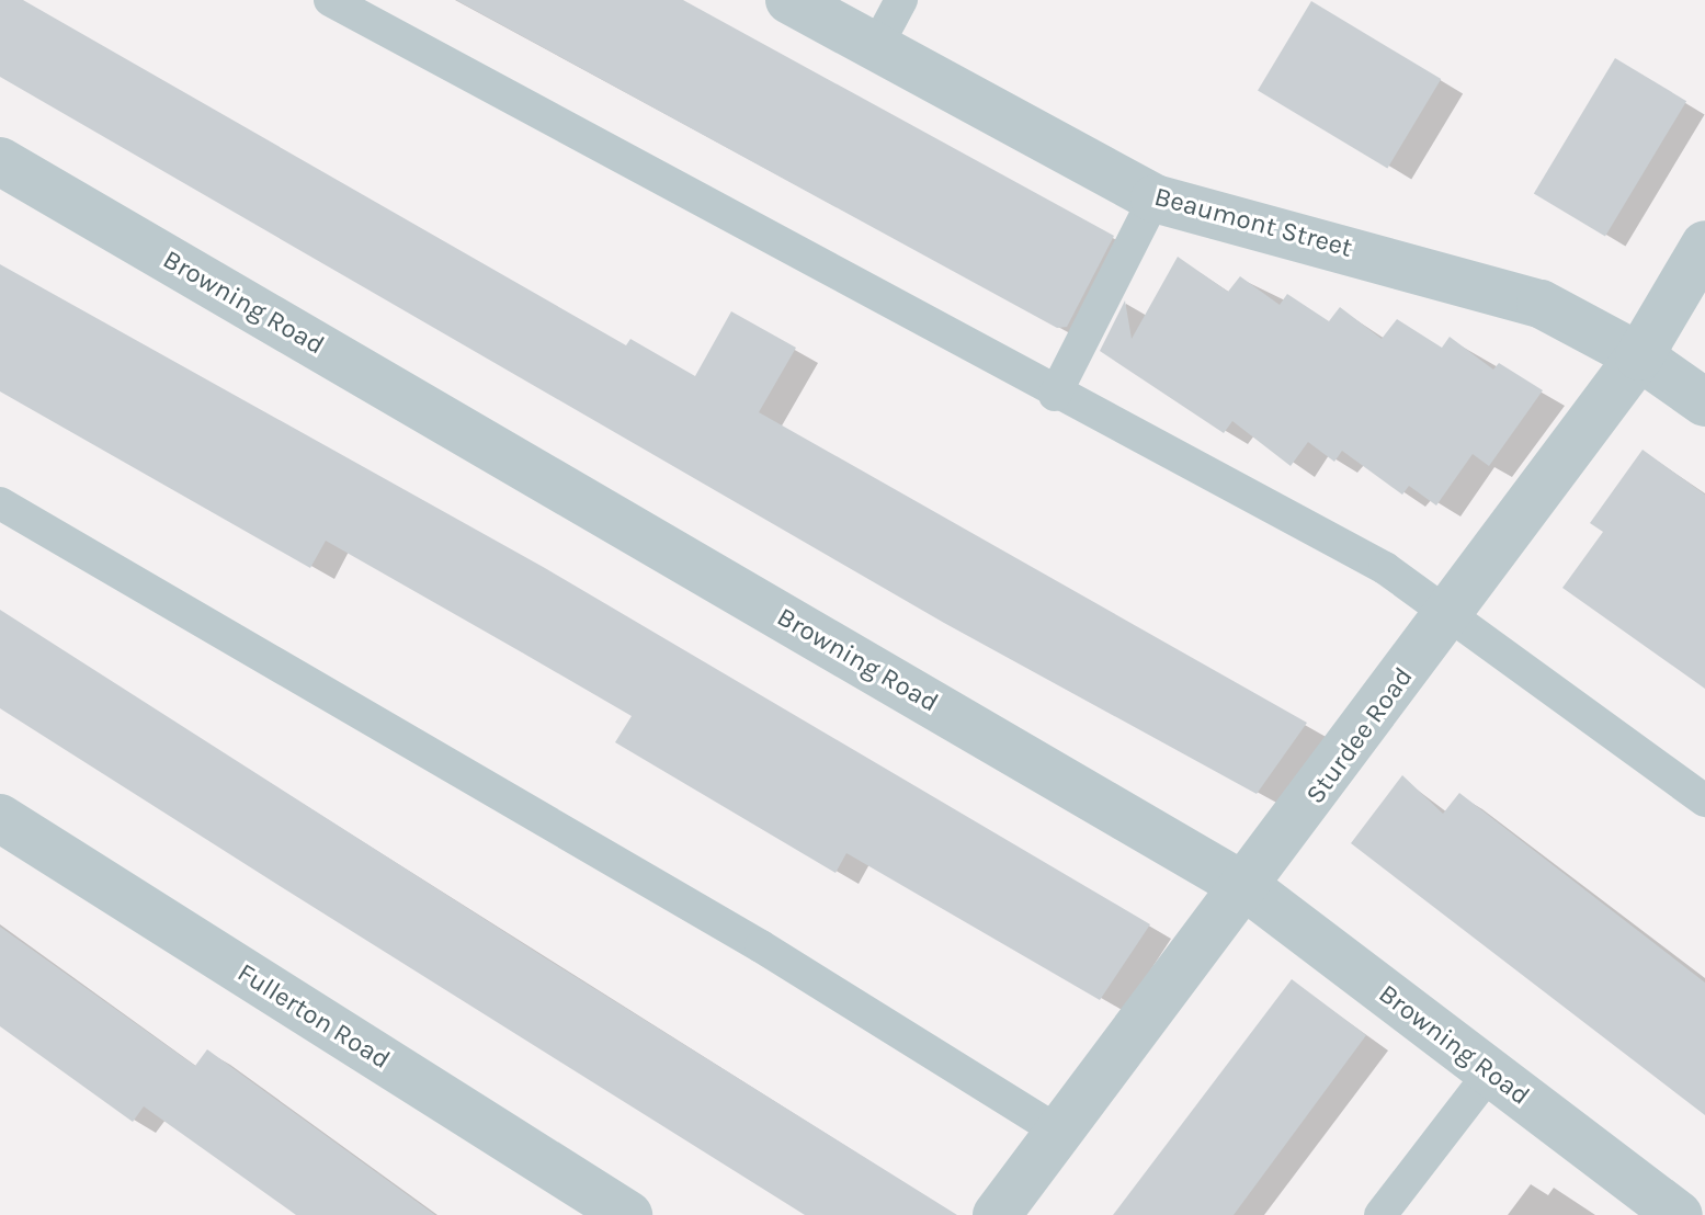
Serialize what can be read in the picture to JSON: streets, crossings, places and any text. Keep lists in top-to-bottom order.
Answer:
{
  "streets": {
    "street": [
      "Beaumont Street",
      "Browning Road",
      "Sturdee Road",
      "Fullerton Road"
    ]
  },
  "crossings": [
    ["Beaumont Street", "Sturdee Road"],
    ["Browning Road", "Sturdee Road"]
  ]
}
